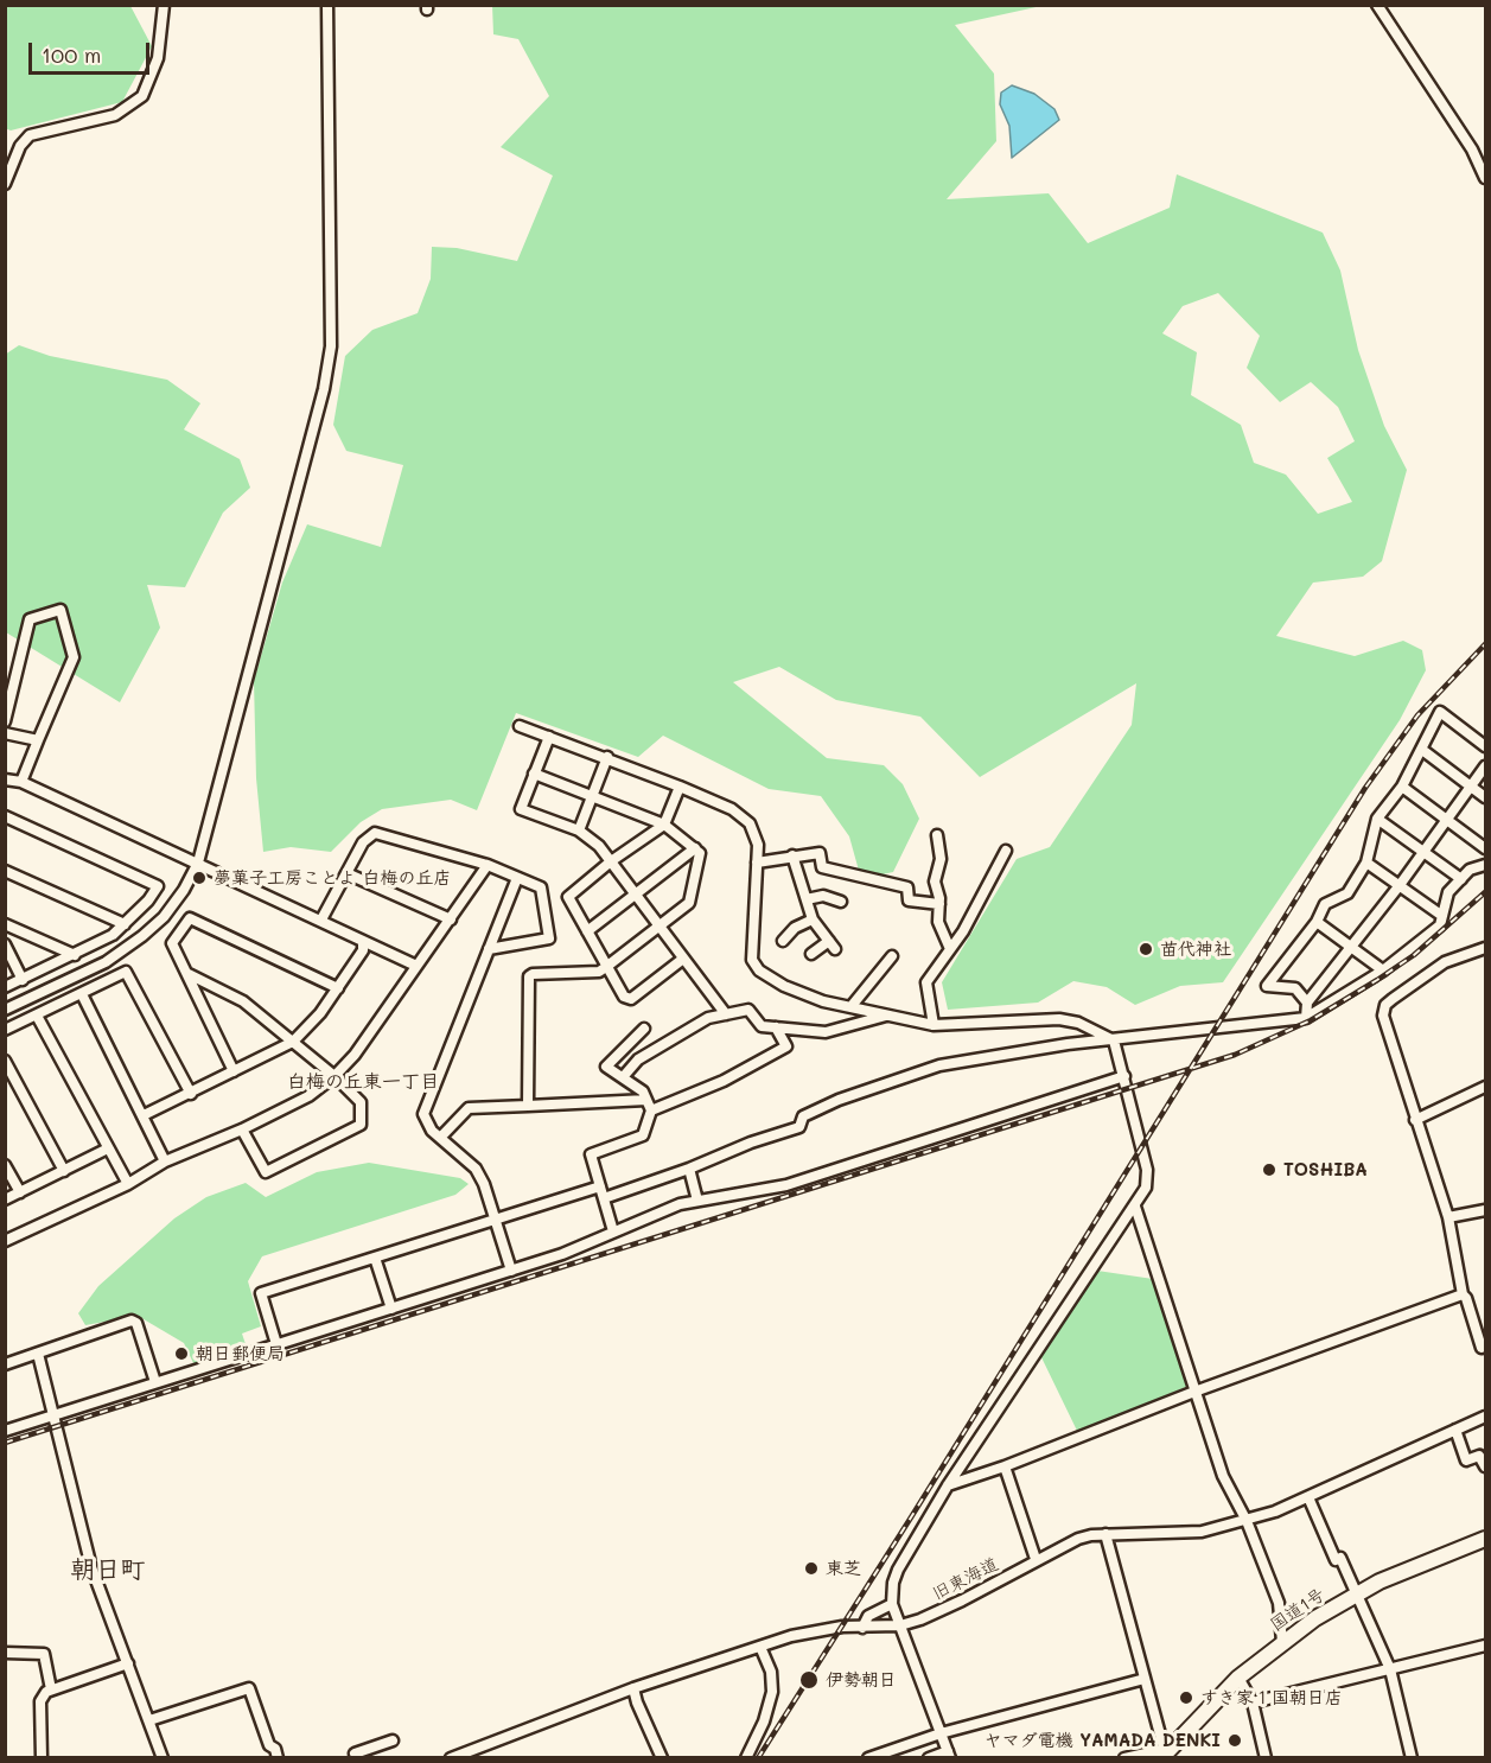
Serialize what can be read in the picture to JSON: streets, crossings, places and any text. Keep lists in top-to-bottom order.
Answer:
{
  "streets": {
    "highway": ["国道1号"],
    "street": ["旧東海道"]
  },
  "districts": ["白梅の丘東一丁目", "朝日町"],
  "places": [
    "夢菓子工房ことよ 白梅の丘店",
    "苗代神社",
    "TOSHIBA",
    "朝日郵便局",
    "東芝",
    "伊勢朝日",
    "すき家１国朝日店",
    "ヤマダ電機 YAMADA DENKI"
  ],
  "scale_bar": "100 m"
}
